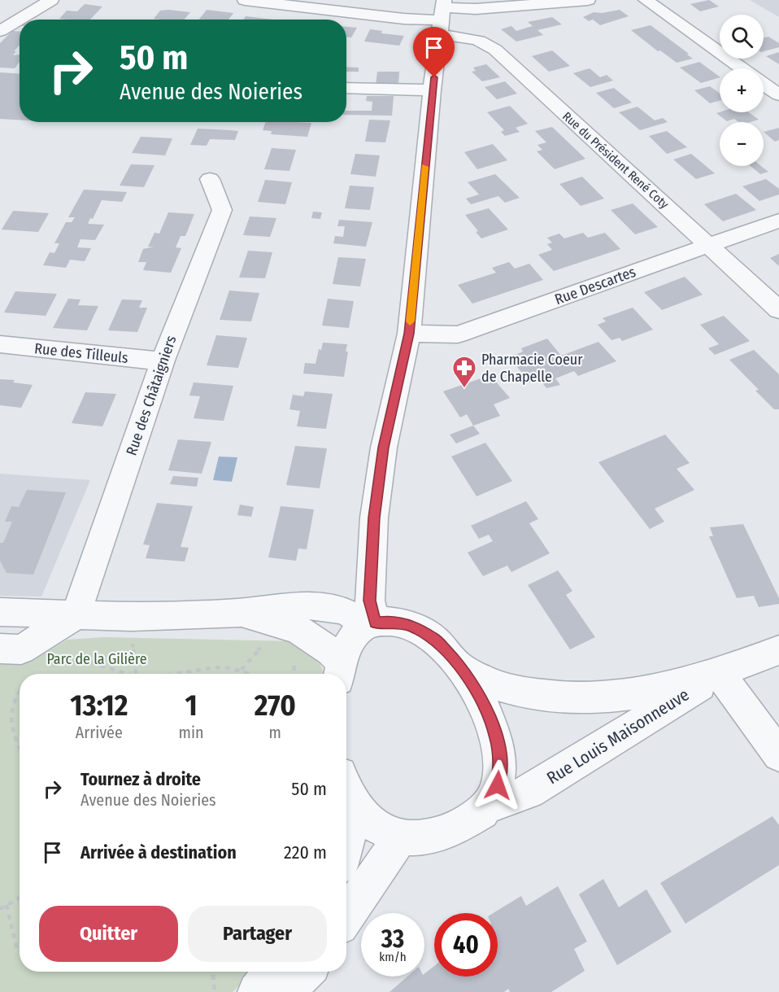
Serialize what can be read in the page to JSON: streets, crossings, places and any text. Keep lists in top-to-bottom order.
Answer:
{
  "streets": {
    "street": [
      "Rue du Président René Coty",
      "Rue Descartes",
      "Rue des Tilleuls",
      "Rue des Châtaigniers",
      "Rue Louis Maisonneuve"
    ]
  },
  "crossings": [
    ["Rue du Président René Coty", "Rue Descartes"],
    ["Rue des Tilleuls", "Rue des Châtaigniers"]
  ],
  "parks": ["Parc de la Gilière"],
  "places": {
    "pharmacy": ["Pharmacie Coeur de Chapelle"]
  },
  "page": {
    "map_buttons": ["+", "−"],
    "turn": ["50 m", "Avenue des Noieries"],
    "eta": [
      "13:12",
      "Arrivée",
      "1",
      "min",
      "270",
      "m"
    ],
    "list": [
      {
        "name": "Tournez à droite",
        "note": "Avenue des Noieries",
        "value": "50 m"
      },
      {
        "name": "Arrivée à destination",
        "value": "220 m"
      }
    ],
    "buttons": ["Quitter", "Partager"],
    "speed": "33 km/h",
    "limit": "40"
  }
}
